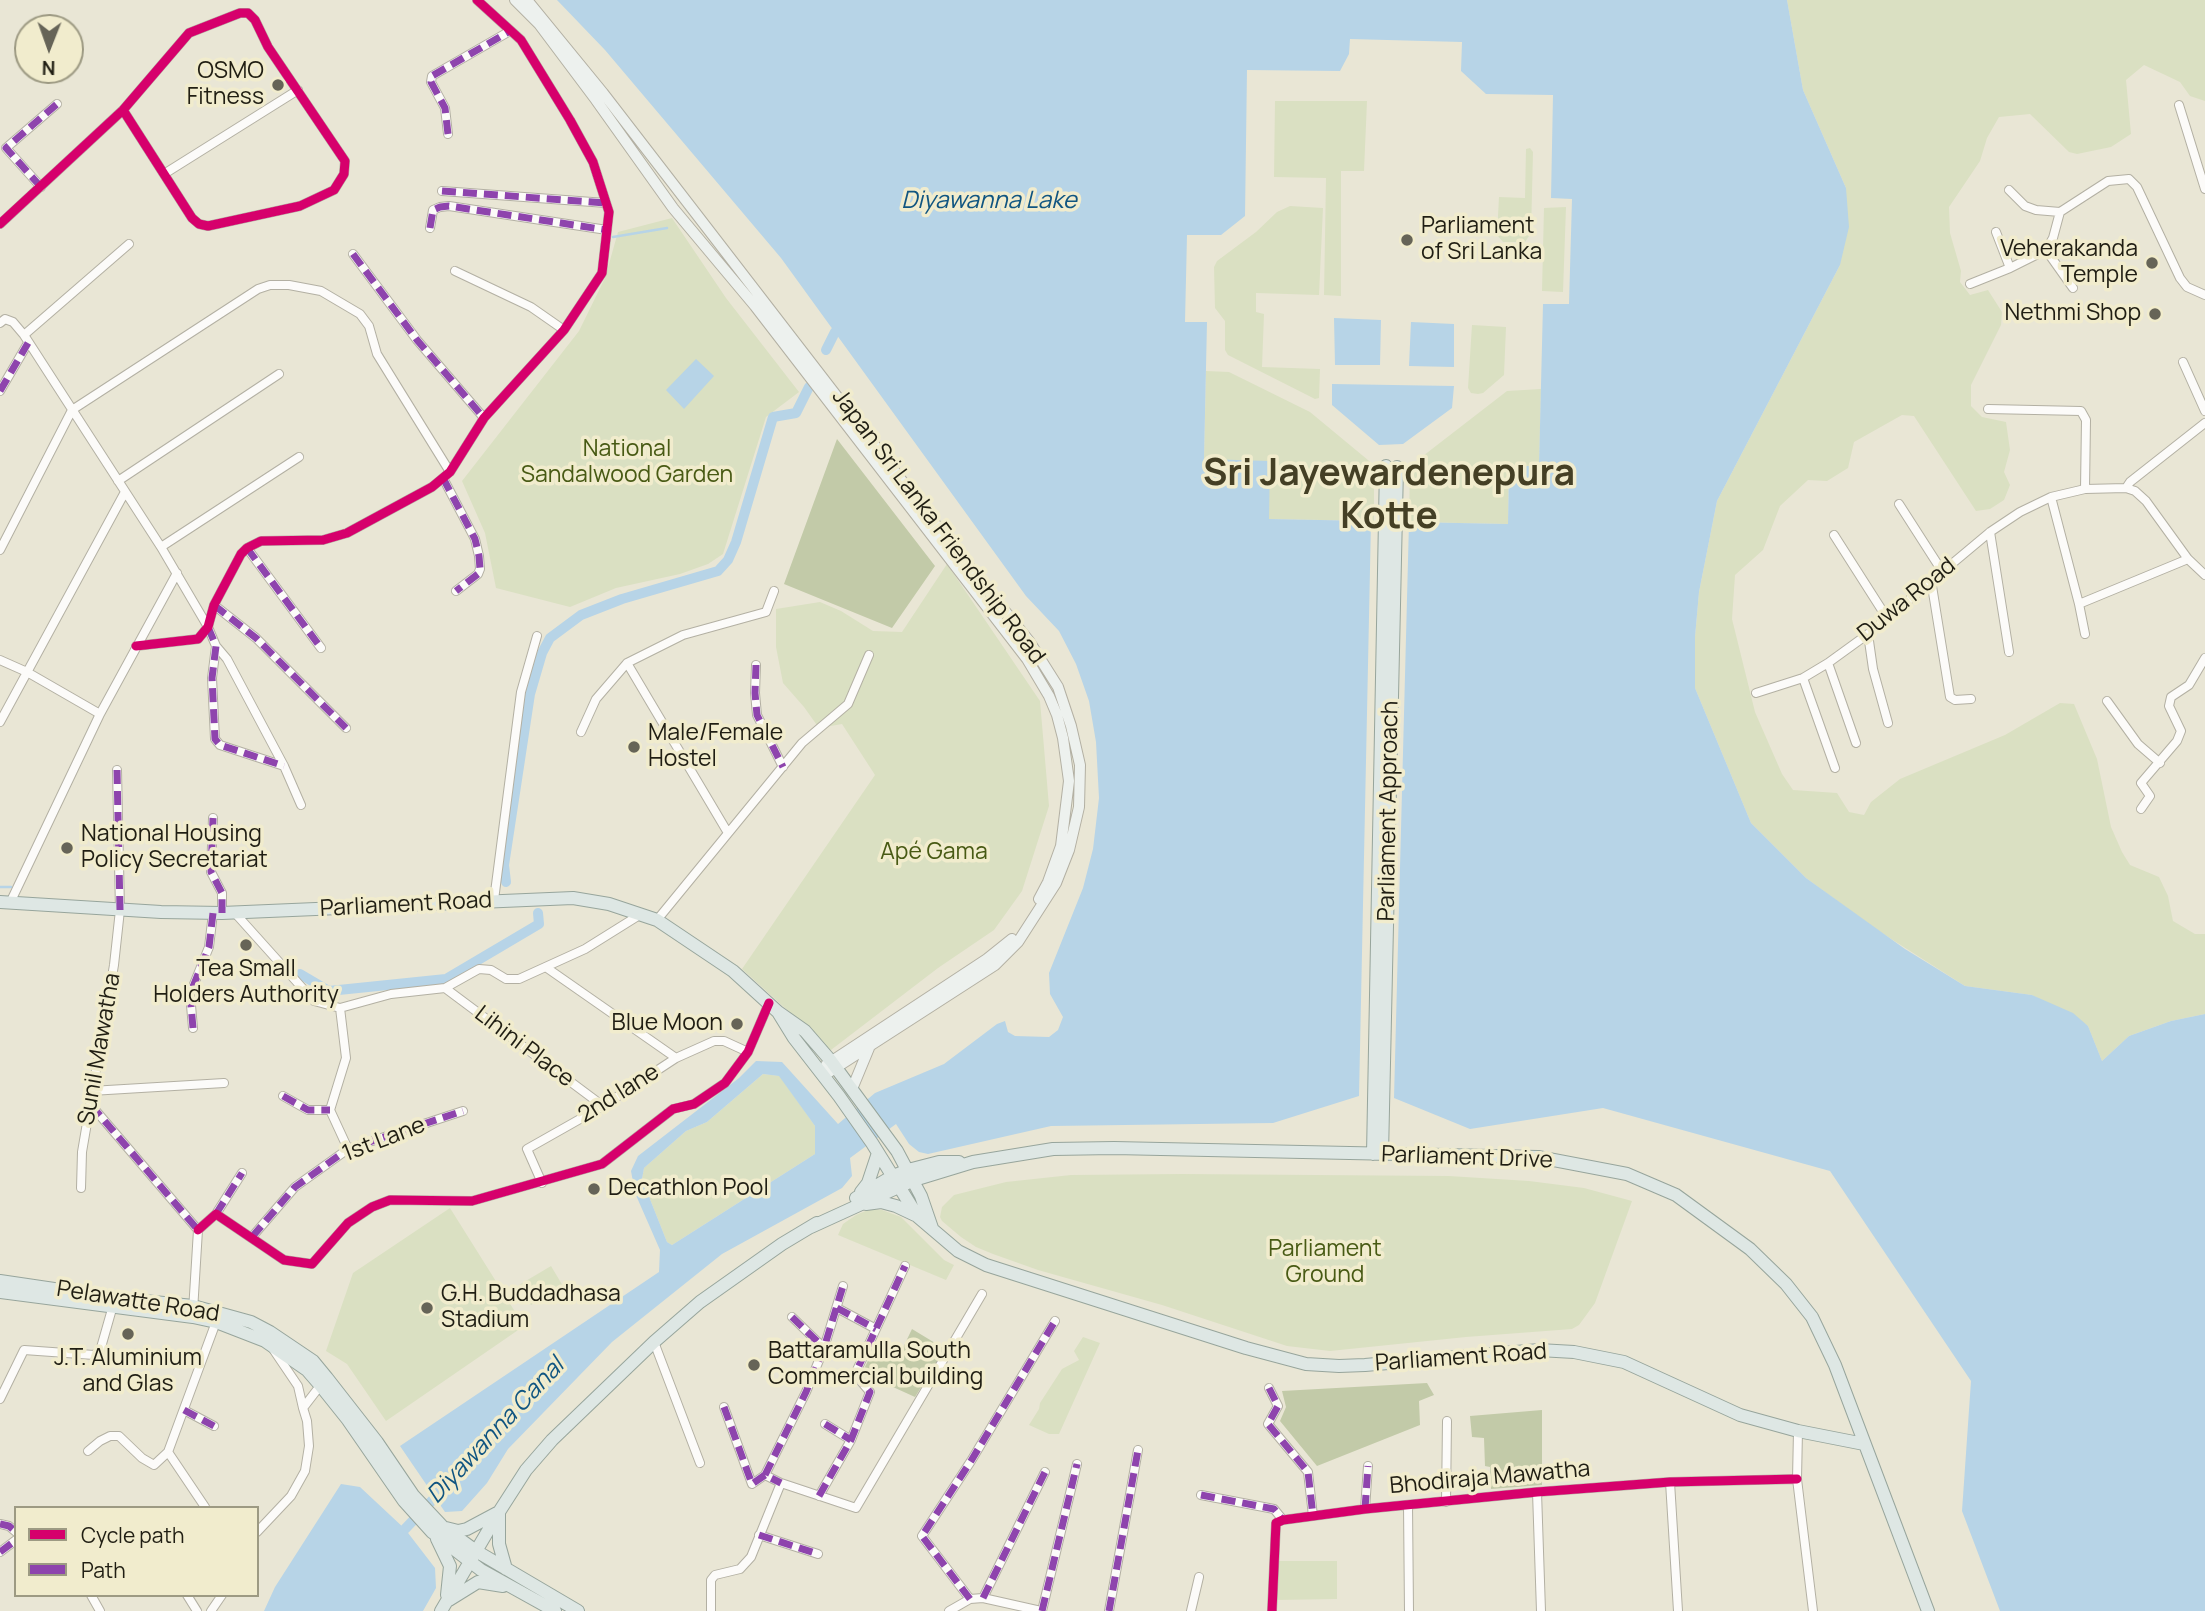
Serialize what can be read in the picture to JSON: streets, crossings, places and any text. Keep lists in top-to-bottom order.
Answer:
{
  "streets": {
    "main road": [
      "Japan Sri Lanka Friendship Road",
      "Parliament Approach",
      "Parliament Road",
      "Parliament Drive",
      "Pelawatte Road"
    ],
    "street": [
      "Duwa Road",
      "Lihini Place",
      "Sunil Mawatha",
      "2nd lane",
      "1st Lane",
      "Bhodiraja Mawatha"
    ]
  },
  "crossings": [
    ["Japan Sri Lanka Friendship Road", "Parliament Road"],
    ["Parliament Approach", "Parliament Drive"],
    ["Parliament Road", "Sunil Mawatha"],
    ["Parliament Road", "Parliament Drive"],
    ["Lihini Place", "2nd lane"]
  ],
  "districts": ["Sri Jayewardenepura Kotte"],
  "water": ["Diyawanna Lake", "Diyawanna Canal"],
  "parks": ["National Sandalwood Garden", "Apé Gama", "Parliament Ground"],
  "places": [
    "OSMO Fitness",
    "Parliament of Sri Lanka",
    "Veherakanda Temple",
    "Nethmi Shop",
    "Male/Female Hostel",
    "National Housing Policy Secretariat",
    "Tea Small Holders Authority",
    "Blue Moon",
    "Decathlon Pool",
    "G.H. Buddadhasa Stadium",
    "J.T. Aluminium and Glas",
    "Battaramulla South Commercial building"
  ],
  "legend": ["Cycle path", "Path"],
  "north": "bottom"
}
